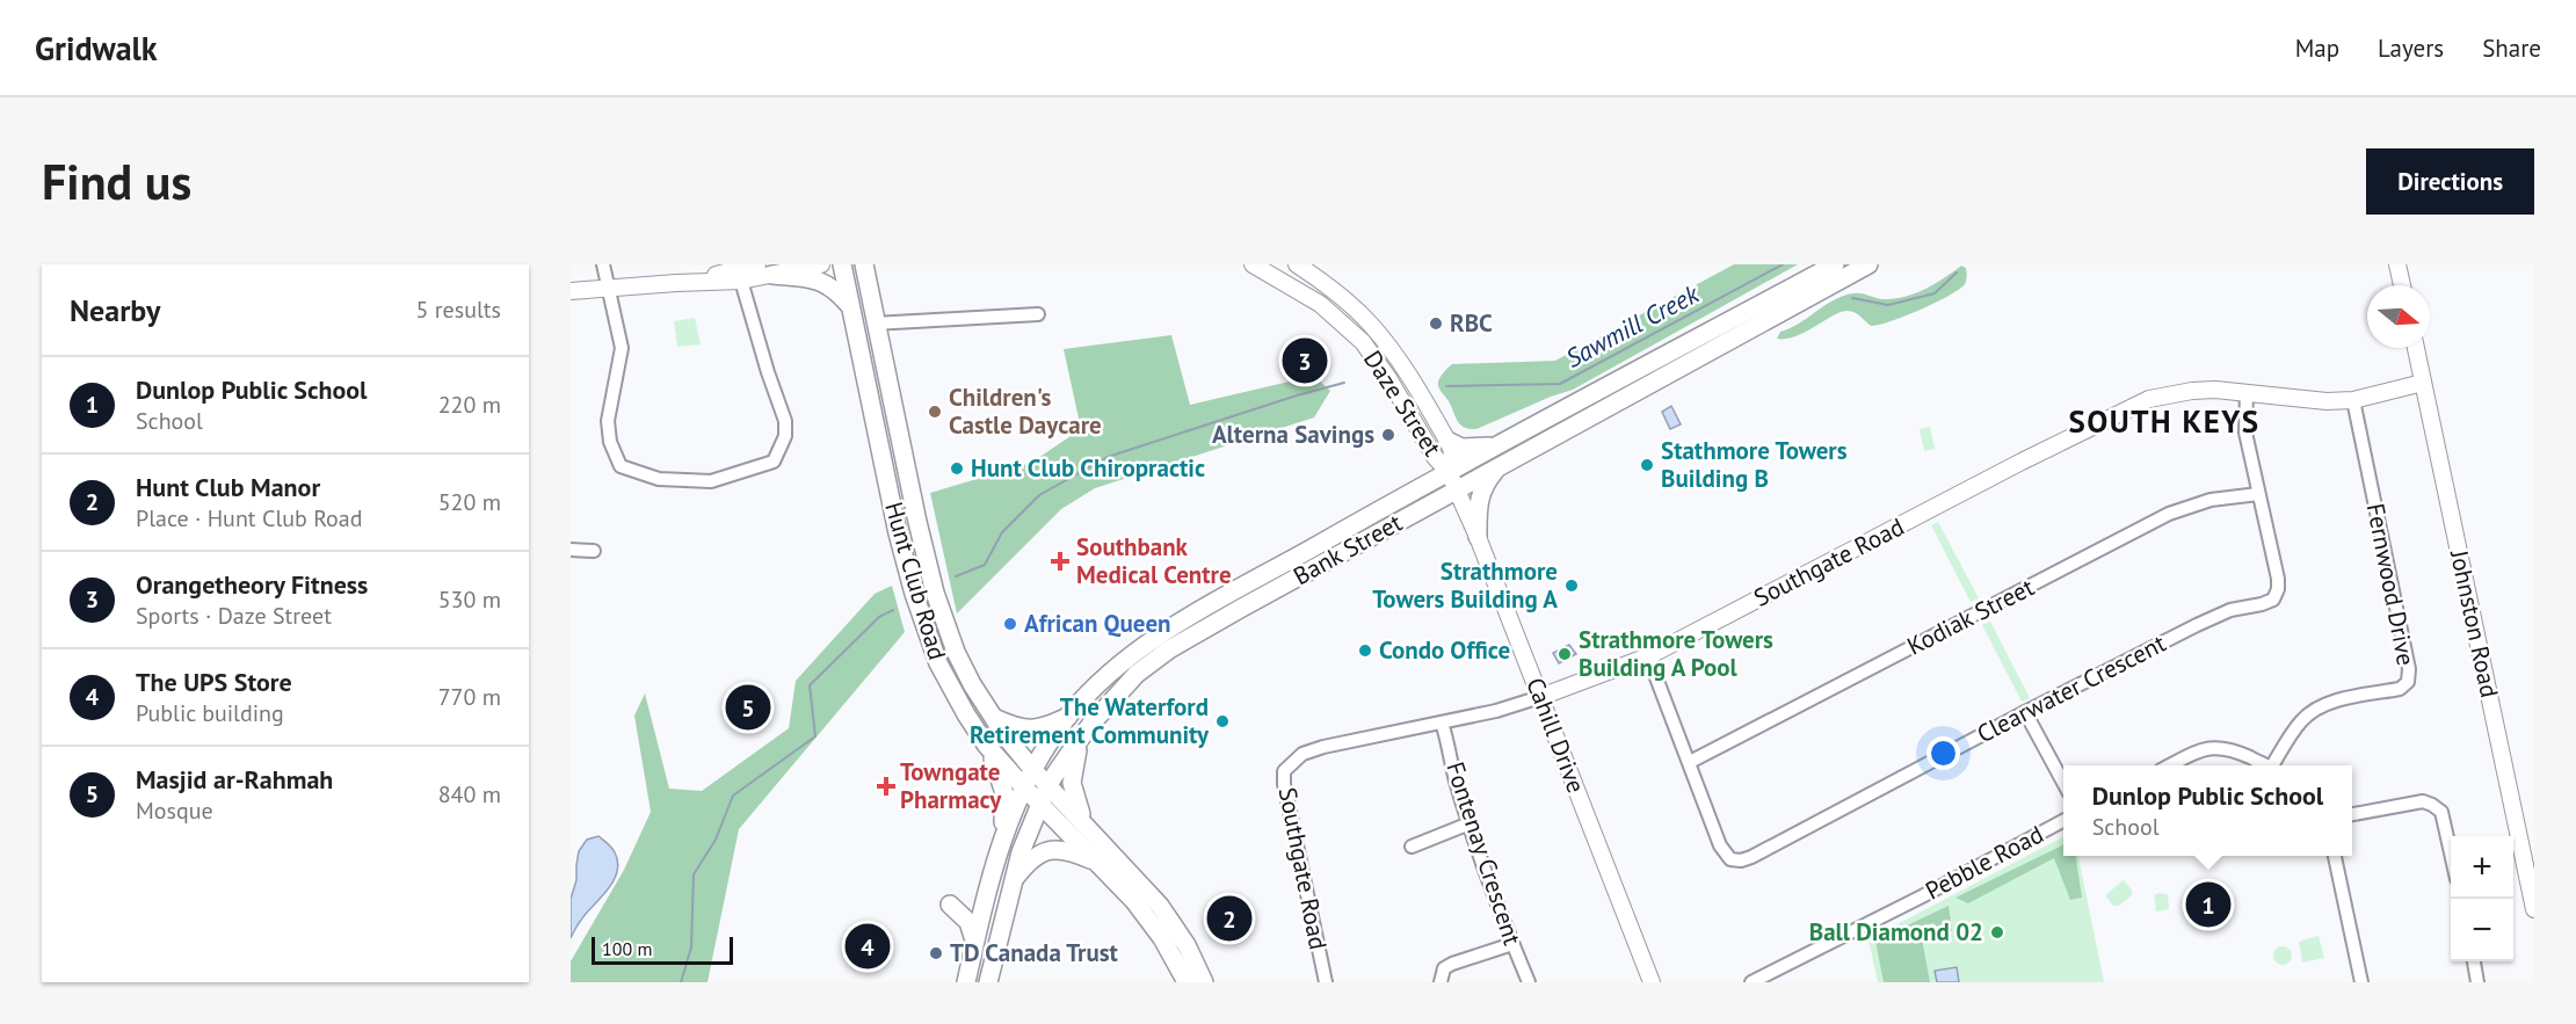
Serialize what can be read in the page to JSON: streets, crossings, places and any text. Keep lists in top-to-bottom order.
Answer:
{
  "streets": {
    "main road": ["Bank Street", "Hunt Club Road"],
    "street": [
      "Daze Street",
      "Southgate Road",
      "Fernwood Drive",
      "Kodiak Street",
      "Johnston Road",
      "Clearwater Crescent",
      "Cahill Drive",
      "Fontenay Crescent",
      "Pebble Road"
    ]
  },
  "crossings": [
    ["Daze Street", "Bank Street"],
    ["Daze Street", "Cahill Drive"],
    ["Bank Street", "Hunt Club Road"],
    ["Bank Street", "Cahill Drive"],
    ["Southgate Road", "Fernwood Drive"],
    ["Southgate Road", "Johnston Road"],
    ["Southgate Road", "Clearwater Crescent"],
    ["Southgate Road", "Cahill Drive"],
    ["Southgate Road", "Fontenay Crescent"],
    ["Kodiak Street", "Clearwater Crescent"]
  ],
  "districts": ["SOUTH KEYS"],
  "water": ["Sawmill Creek"],
  "places": {
    "other": [
      "RBC",
      "Children's Castle Daycare",
      "Alterna Savings",
      "Stathmore Towers Building B",
      "Hunt Club Chiropractic",
      "Strathmore Towers Building A",
      "African Queen",
      "Condo Office",
      "Strathmore Towers Building A Pool",
      "The Waterford Retirement Community",
      "Ball Diamond 02",
      "TD Canada Trust"
    ],
    "health": ["Southbank Medical Centre", "Towngate Pharmacy"]
  },
  "scale_bar": "100 m",
  "north": "right",
  "page": {
    "header": "Gridwalk",
    "nav": ["Map", "Layers", "Share"],
    "buttons": "Directions",
    "title": "Find us",
    "heading": ["Nearby", "5 results"],
    "pins": [
      "3",
      "5",
      "1",
      "2",
      "4"
    ],
    "list": [
      {
        "mark": "1",
        "name": "Dunlop Public School",
        "note": "School",
        "value": "220 m"
      },
      {
        "mark": "2",
        "name": "Hunt Club Manor",
        "note": "Place · Hunt Club Road",
        "value": "520 m"
      },
      {
        "mark": "3",
        "name": "Orangetheory Fitness",
        "note": "Sports · Daze Street",
        "value": "530 m"
      },
      {
        "mark": "4",
        "name": "The UPS Store",
        "note": "Public building",
        "value": "770 m"
      },
      {
        "mark": "5",
        "name": "Masjid ar-Rahmah",
        "note": "Mosque",
        "value": "840 m"
      }
    ],
    "popup": ["Dunlop Public School", "School"],
    "map_buttons": ["+", "−"],
    "scale": "100 m"
  }
}
